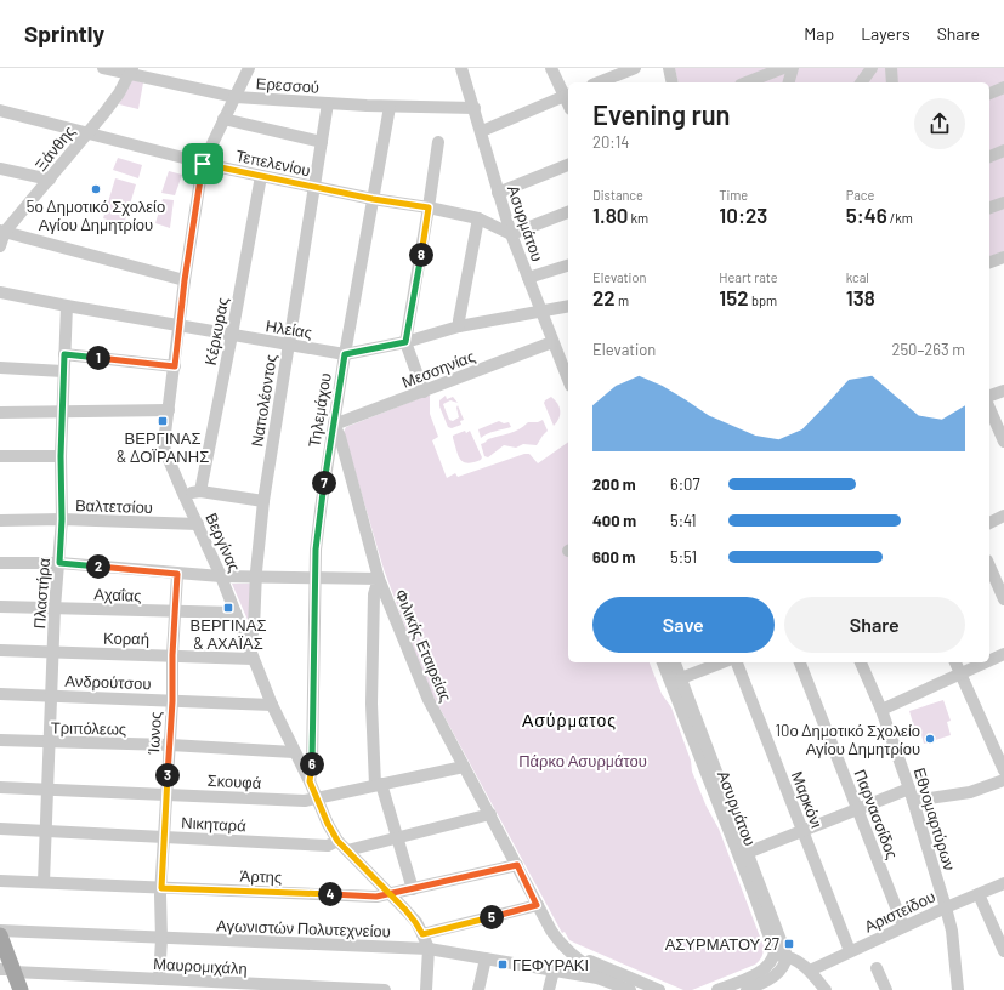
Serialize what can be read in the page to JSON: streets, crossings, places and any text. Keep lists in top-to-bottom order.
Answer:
{
  "streets": {
    "street": [
      "Ερεσσού",
      "Ξάνθης",
      "Τεπελενίου",
      "Ασυρμάτου",
      "Ηλείας",
      "Κέρκυρας",
      "Μεσσηνίας",
      "Ναπολέοντος",
      "Τηλεμάχου",
      "Βαλτετσίου",
      "Βεργίνας",
      "Πλαστήρα",
      "Αχαΐας",
      "Κοραή",
      "Φιλικής Εταιρείας",
      "Ανδρούτσου",
      "Τριπόλεως",
      "Ίωνος",
      "Σκουφά",
      "Μαρκόνι",
      "Παρνασσίδος",
      "Εθνομαρτύρων",
      "Νικηταρά",
      "Άρτης",
      "Αριστείδου",
      "Αγωνιστών Πολυτεχνείου",
      "Μαυρομιχάλη"
    ]
  },
  "crossings": [
    ["Ερεσσού", "Ξάνθης"],
    ["Ερεσσού", "Ασυρμάτου"],
    ["Ερεσσού", "Ναπολέοντος"],
    ["Ερεσσού", "Τηλεμάχου"],
    ["Ερεσσού", "Βεργίνας"],
    ["Ξάνθης", "Τεπελενίου"],
    ["Τεπελενίου", "Ασυρμάτου"],
    ["Τεπελενίου", "Κέρκυρας"],
    ["Τεπελενίου", "Ναπολέοντος"],
    ["Τεπελενίου", "Τηλεμάχου"],
    ["Τεπελενίου", "Βεργίνας"],
    ["Ασυρμάτου", "Ηλείας"],
    ["Ασυρμάτου", "Μεσσηνίας"],
    ["Ηλείας", "Κέρκυρας"],
    ["Ηλείας", "Ναπολέοντος"],
    ["Ηλείας", "Τηλεμάχου"],
    ["Ηλείας", "Βεργίνας"],
    ["Ηλείας", "Πλαστήρα"],
    ["Μεσσηνίας", "Τηλεμάχου"],
    ["Μεσσηνίας", "Φιλικής Εταιρείας"],
    ["Ναπολέοντος", "Βεργίνας"],
    ["Τηλεμάχου", "Βεργίνας"],
    ["Τηλεμάχου", "Φιλικής Εταιρείας"],
    ["Βαλτετσίου", "Βεργίνας"],
    ["Βαλτετσίου", "Πλαστήρα"],
    ["Βεργίνας", "Αχαΐας"],
    ["Βεργίνας", "Κοραή"],
    ["Βεργίνας", "Ανδρούτσου"],
    ["Βεργίνας", "Τριπόλεως"],
    ["Βεργίνας", "Σκουφά"],
    ["Βεργίνας", "Νικηταρά"],
    ["Βεργίνας", "Άρτης"],
    ["Βεργίνας", "Αγωνιστών Πολυτεχνείου"],
    ["Πλαστήρα", "Αχαΐας"],
    ["Πλαστήρα", "Κοραή"],
    ["Πλαστήρα", "Ανδρούτσου"],
    ["Πλαστήρα", "Τριπόλεως"],
    ["Πλαστήρα", "Σκουφά"],
    ["Πλαστήρα", "Νικηταρά"],
    ["Πλαστήρα", "Άρτης"],
    ["Αχαΐας", "Ίωνος"],
    ["Κοραή", "Ίωνος"],
    ["Φιλικής Εταιρείας", "Σκουφά"],
    ["Φιλικής Εταιρείας", "Άρτης"],
    ["Ανδρούτσου", "Ίωνος"],
    ["Τριπόλεως", "Ίωνος"],
    ["Ίωνος", "Σκουφά"],
    ["Ίωνος", "Νικηταρά"],
    ["Ίωνος", "Άρτης"],
    ["Ίωνος", "Αγωνιστών Πολυτεχνείου"],
    ["Ίωνος", "Μαυρομιχάλη"],
    ["Μαρκόνι", "Αριστείδου"],
    ["Παρνασσίδος", "Αριστείδου"],
    ["Εθνομαρτύρων", "Αριστείδου"]
  ],
  "districts": ["Ασύρματος"],
  "parks": ["Πάρκο Ασυρμάτου"],
  "places": {
    "other": ["5ο Δημοτικό Σχολείο Αγίου Δημητρίου", "10ο Δημοτικό Σχολείο Αγίου Δημητρίου"],
    "transit": [
      "ΒΕΡΓΙΝΑΣ & ΔΟΪΡΑΝΗΣ",
      "ΒΕΡΓΙΝΑΣ & ΑΧΑΪΑΣ",
      "ΑΣΥΡΜΑΤΟΥ 27",
      "ΓΕΦΥΡΑΚΙ"
    ]
  },
  "page": {
    "header": "Sprintly",
    "nav": ["Map", "Layers", "Share"],
    "heading": ["Evening run", "20:14"],
    "stats": [
      ["Distance", "1.80 km"],
      ["Time", "10:23"],
      ["Pace", "5:46 /km"],
      ["Elevation", "22 m"],
      ["Heart rate", "152 bpm"],
      ["kcal", "138"]
    ],
    "pins": [
      "8",
      "1",
      "7",
      "2",
      "6",
      "3",
      "4",
      "5"
    ],
    "chart": ["Elevation", "250–263 m"],
    "list": [
      {
        "name": "200 m",
        "note": "6:07"
      },
      {
        "name": "400 m",
        "note": "5:41"
      },
      {
        "name": "600 m",
        "note": "5:51"
      }
    ],
    "buttons": ["Save", "Share"]
  }
}
